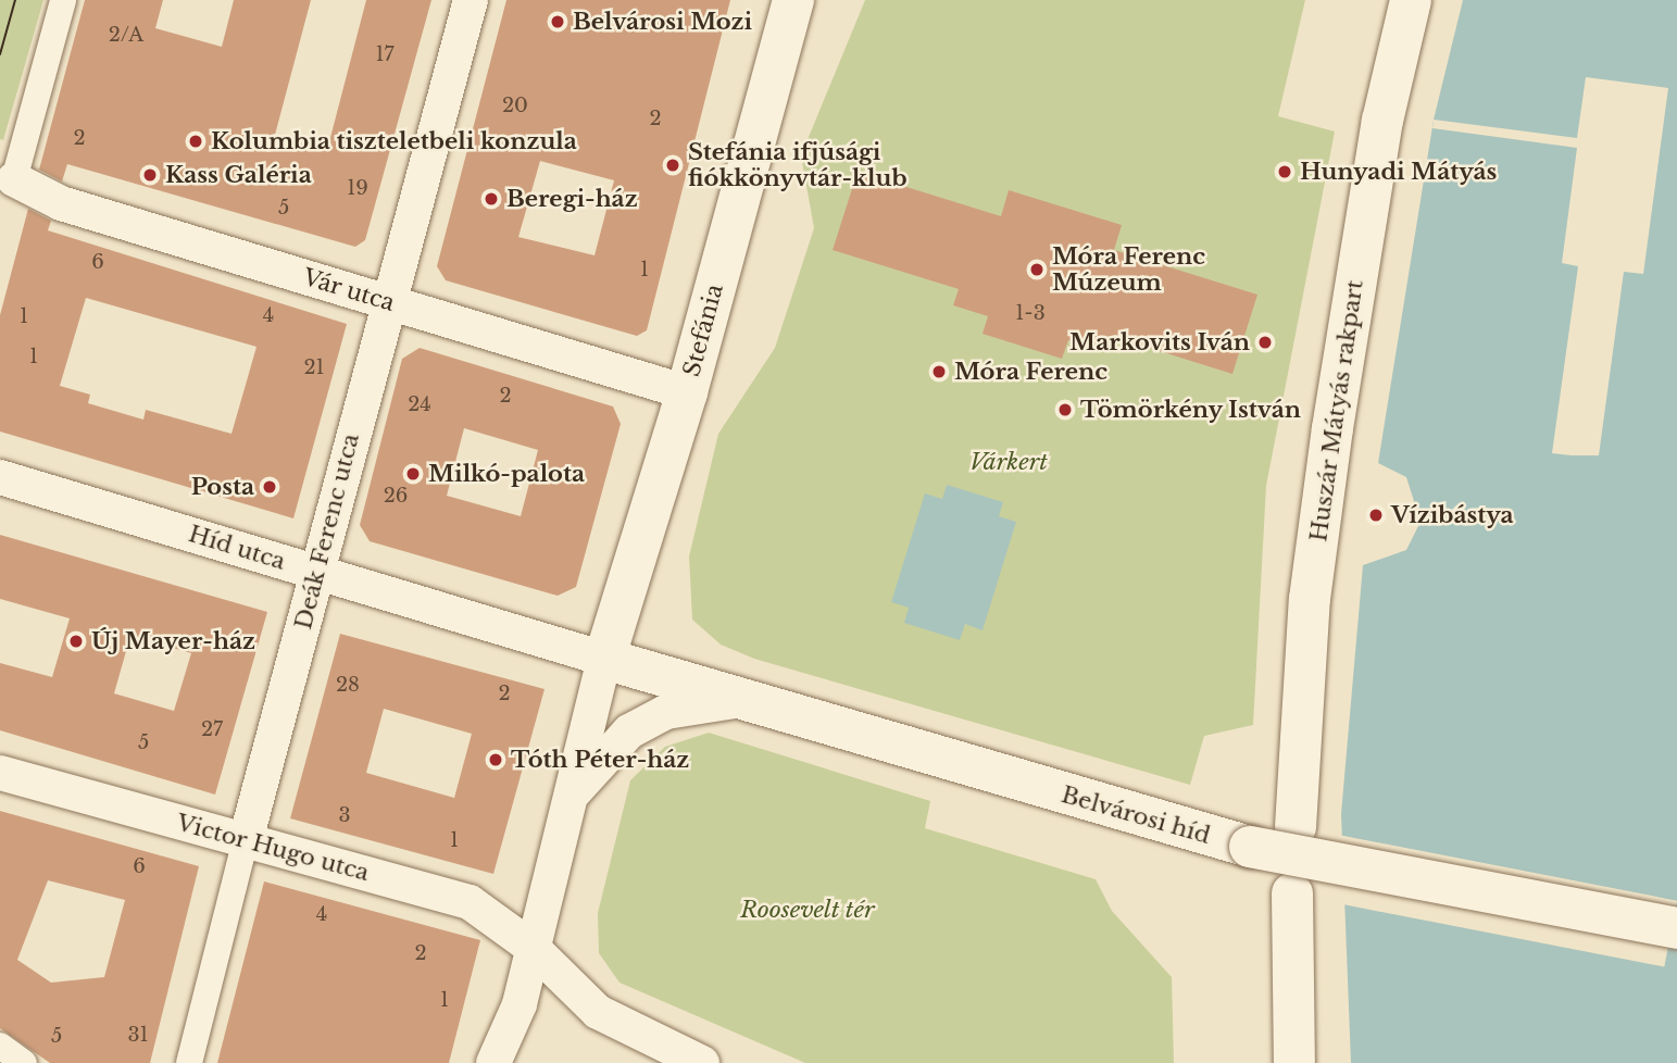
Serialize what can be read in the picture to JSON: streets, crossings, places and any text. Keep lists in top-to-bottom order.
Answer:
{
  "streets": {
    "street": [
      "Vár utca",
      "Stefánia",
      "Huszár Mátyás rakpart",
      "Deák Ferenc utca",
      "Híd utca",
      "Belvárosi híd",
      "Victor Hugo utca"
    ]
  },
  "crossings": [
    ["Vár utca", "Stefánia"],
    ["Vár utca", "Deák Ferenc utca"],
    ["Stefánia", "Híd utca"],
    ["Stefánia", "Belvárosi híd"],
    ["Deák Ferenc utca", "Híd utca"],
    ["Deák Ferenc utca", "Victor Hugo utca"],
    ["Híd utca", "Belvárosi híd"]
  ],
  "parks": ["Várkert", "Roosevelt tér"],
  "places": [
    "Belvárosi Mozi",
    "Kolumbia tiszteletbeli konzula",
    "Stefánia ifjúsági fiókkönyvtár-klub",
    "Hunyadi Mátyás",
    "Kass Galéria",
    "Beregi-ház",
    "Móra Ferenc Múzeum",
    "Markovits Iván",
    "Móra Ferenc",
    "Tömörkény István",
    "Milkó-palota",
    "Posta",
    "Vízibástya",
    "Új Mayer-ház",
    "Tóth Péter-ház"
  ],
  "house_numbers": [
    "2/A",
    "17",
    "20",
    "2",
    "2",
    "19",
    "5",
    "6",
    "1",
    "1-3",
    "4",
    "1",
    "1",
    "21",
    "2",
    "24",
    "26",
    "28",
    "2",
    "27",
    "5",
    "3",
    "1",
    "6",
    "4",
    "2",
    "1",
    "31",
    "5"
  ]
}
